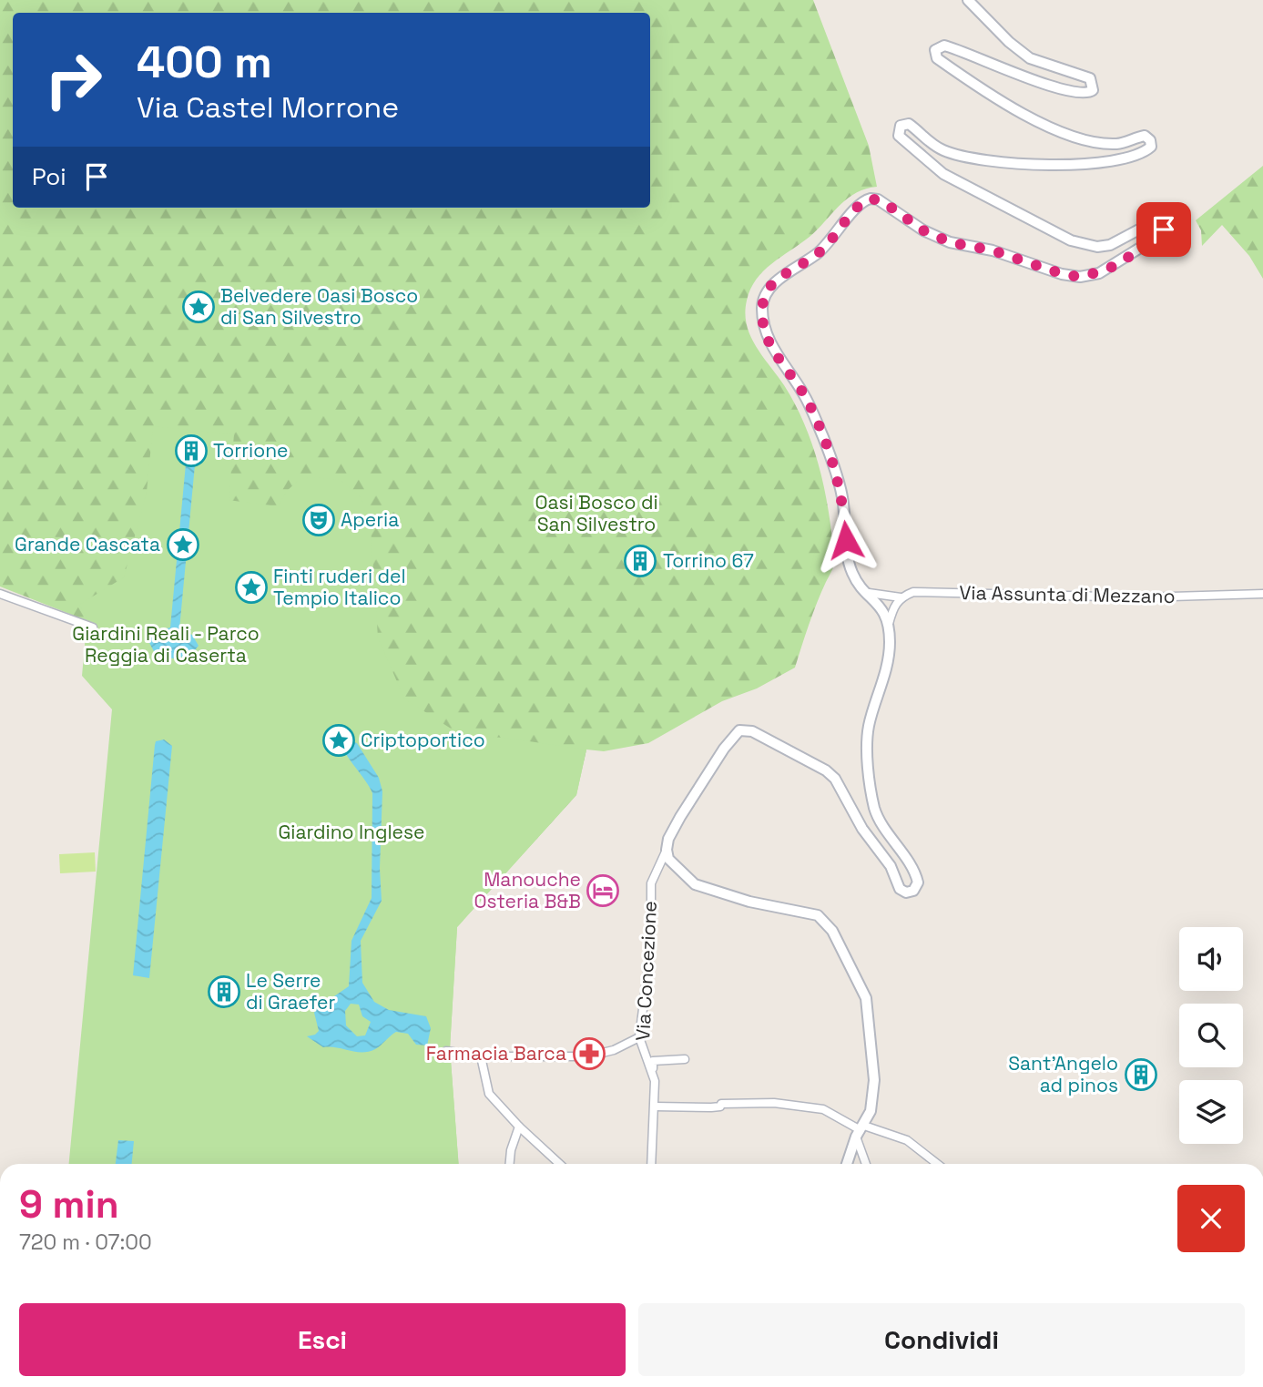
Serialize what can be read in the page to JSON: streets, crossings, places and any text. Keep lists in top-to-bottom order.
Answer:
{
  "streets": {
    "street": ["Via Assunta di Mezzano", "Via Concezione"]
  },
  "parks": ["Oasi Bosco di San Silvestro", "Giardini Reali - Parco Reggia di Caserta", "Giardino Inglese"],
  "places": {
    "place": [
      "Belvedere Oasi Bosco di San Silvestro",
      "Grande Cascata",
      "Finti ruderi del Tempio Italico",
      "Criptoportico"
    ],
    "building": [
      "Torrione",
      "Torrino 67",
      "Le Serre di Graefer",
      "Sant'Angelo ad pinos"
    ],
    "theatre": ["Aperia"],
    "hotel": ["Manouche Osteria B&B"],
    "pharmacy": ["Farmacia Barca"]
  },
  "page": {
    "turn": ["400 m", "Via Castel Morrone"],
    "then": "Poi",
    "heading": ["9 min", "720 m · 07:00"],
    "buttons": ["Esci", "Condividi"]
  }
}
